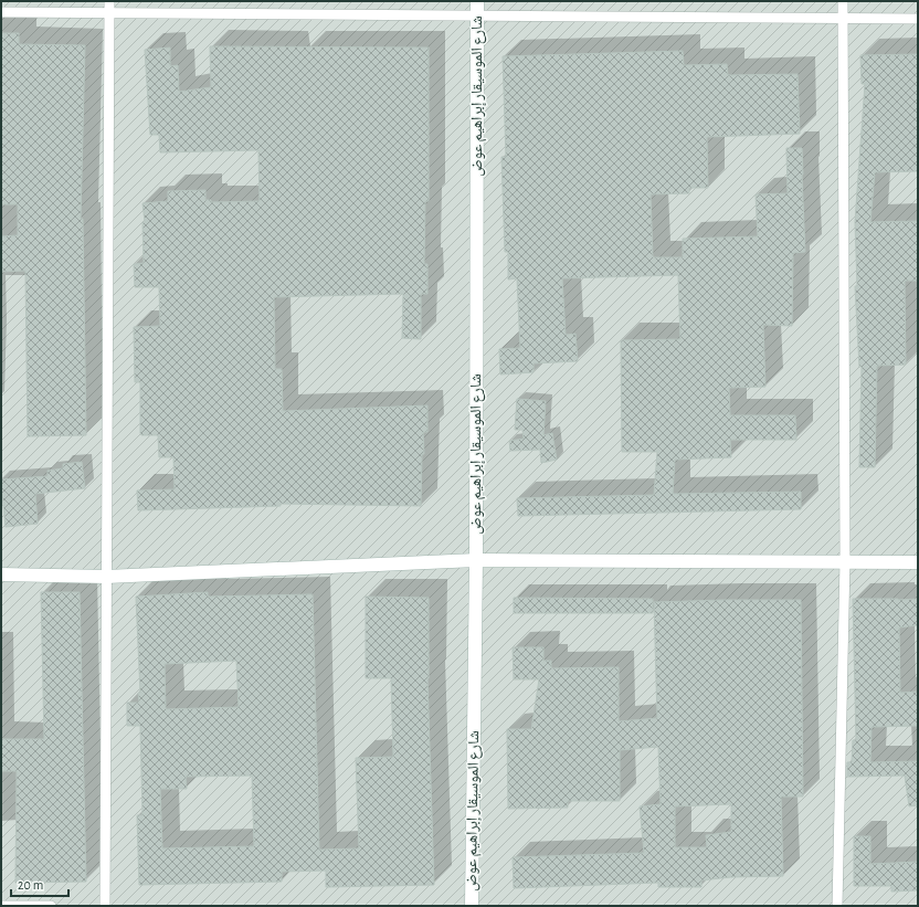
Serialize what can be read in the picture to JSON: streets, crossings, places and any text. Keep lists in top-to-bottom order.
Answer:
{
  "streets": {
    "street": ["شارع الموسيقار إبراهيم عوض"]
  },
  "scale_bar": "20 m"
}
